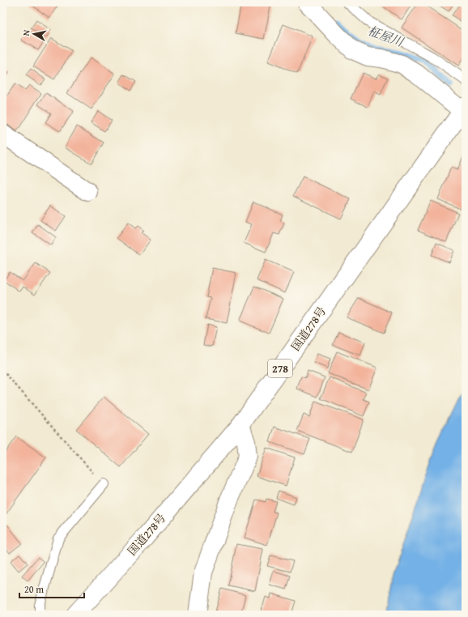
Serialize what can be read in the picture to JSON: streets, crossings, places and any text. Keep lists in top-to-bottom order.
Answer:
{
  "streets": {
    "main road": ["国道278号", "278"]
  },
  "water": ["柾屋川"],
  "scale_bar": "20 m",
  "north": "left"
}
